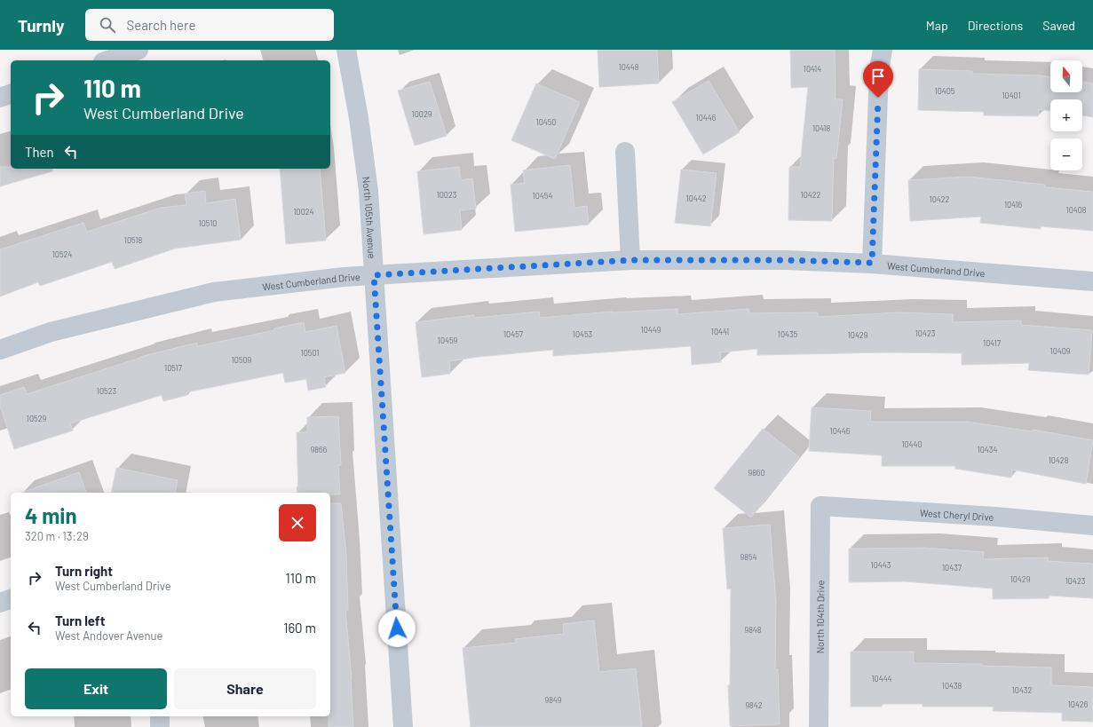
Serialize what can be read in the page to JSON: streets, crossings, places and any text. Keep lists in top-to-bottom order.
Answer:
{
  "streets": {
    "street": [
      "North 105th Avenue",
      "West Cumberland Drive",
      "West Cheryl Drive",
      "North 104th Drive"
    ]
  },
  "crossings": [
    ["North 105th Avenue", "West Cumberland Drive"],
    ["West Cheryl Drive", "North 104th Drive"]
  ],
  "house_numbers": [
    "10448",
    "10414",
    "10405",
    "10401",
    "10029",
    "10446",
    "10450",
    "10418",
    "10023",
    "10422",
    "10454",
    "10442",
    "10422",
    "10416",
    "10408",
    "10024",
    "10510",
    "10518",
    "10524",
    "10449",
    "10441",
    "10423",
    "10457",
    "10453",
    "10435",
    "10429",
    "10459",
    "10417",
    "10409",
    "10501",
    "10509",
    "10517",
    "10523",
    "10529",
    "10446",
    "10440",
    "9866",
    "10434",
    "10428",
    "9860",
    "9854",
    "10443",
    "10437",
    "10429",
    "10423",
    "9848",
    "10444",
    "10438",
    "10432",
    "9849",
    "10426",
    "9842"
  ],
  "north": "top",
  "page": {
    "header": "Turnly",
    "search": "Search here",
    "nav": ["Map", "Directions", "Saved"],
    "map_buttons": ["+", "−"],
    "turn": ["110 m", "West Cumberland Drive"],
    "then": "Then",
    "heading": ["4 min", "320 m · 13:29"],
    "list": [
      {
        "name": "Turn right",
        "note": "West Cumberland Drive",
        "value": "110 m"
      },
      {
        "name": "Turn left",
        "note": "West Andover Avenue",
        "value": "160 m"
      }
    ],
    "buttons": ["Exit", "Share"]
  }
}
